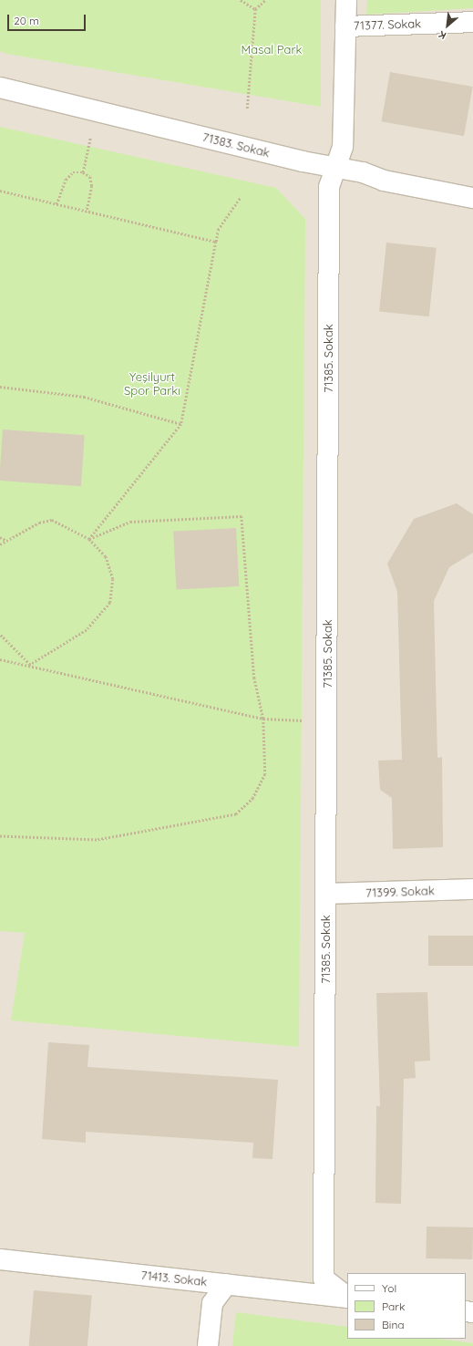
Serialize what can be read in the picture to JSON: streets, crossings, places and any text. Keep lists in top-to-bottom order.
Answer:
{
  "streets": {
    "street": [
      "71377. Sokak",
      "71383. Sokak",
      "71385. Sokak",
      "71399. Sokak",
      "71413. Sokak"
    ]
  },
  "crossings": [
    ["71377. Sokak", "71385. Sokak"],
    ["71383. Sokak", "71385. Sokak"],
    ["71385. Sokak", "71399. Sokak"]
  ],
  "parks": ["Masal Park", "Yeşilyurt Spor Parkı"],
  "legend": ["Yol", "Park", "Bina"],
  "scale_bar": "20 m",
  "north": "bottom left"
}
